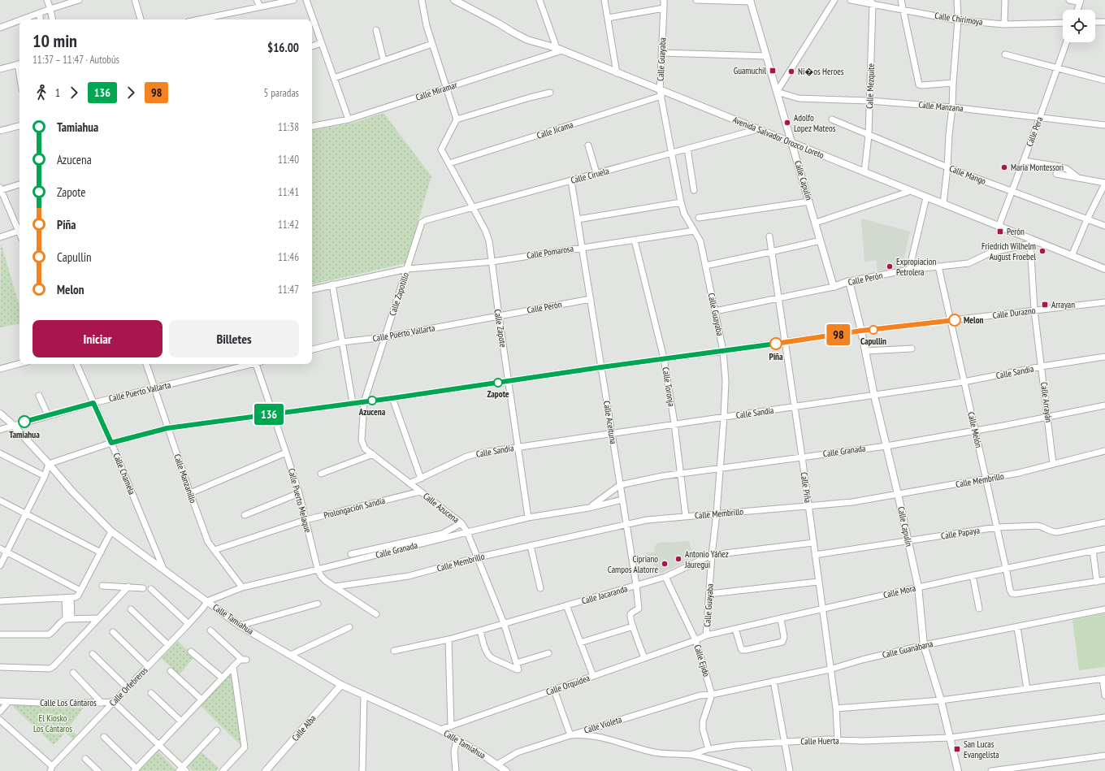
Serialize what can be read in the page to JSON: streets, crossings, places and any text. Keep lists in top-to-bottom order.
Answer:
{
  "streets": {
    "street": [
      "Calle Chirimoya",
      "Calle Guayaba",
      "Calle Mezquite",
      "Calle Miramar",
      "Calle Manzana",
      "Calle Jícama",
      "Calle Pera",
      "Avenida Salvador Orozco Loreto",
      "Calle Mango",
      "Calle Ciruela",
      "Calle Capulín",
      "Calle Pomarosa",
      "Calle Perón",
      "Calle Zapotillo",
      "Calle Durazno",
      "Calle Zapote",
      "Calle Puerto Vallarta",
      "Calle Sandía",
      "Calle Toronja",
      "Calle Arrayán",
      "Calle Aceituna",
      "Calle Melón",
      "Calle Granada",
      "Calle Chamela",
      "Calle Manzanillo",
      "Calle Membrillo",
      "Calle Piña",
      "Calle Puerto Melaque",
      "Prolongación Sandía",
      "Calle Azucena",
      "Calle Papaya",
      "Calle Mora",
      "Calle Jacaranda",
      "Calle Tamiahua",
      "Calle Guanábana",
      "Calle Ejido",
      "Calle Orquídea",
      "Calle Orfebreros",
      "Calle Los Cántaros",
      "Calle Violeta",
      "Calle Alba",
      "Calle Huerta"
    ]
  },
  "crossings": [
    ["Calle Chirimoya", "Calle Mezquite"],
    ["Calle Guayaba", "Calle Jícama"],
    ["Calle Guayaba", "Avenida Salvador Orozco Loreto"],
    ["Calle Guayaba", "Calle Ciruela"],
    ["Calle Guayaba", "Calle Pomarosa"],
    ["Calle Guayaba", "Calle Perón"],
    ["Calle Guayaba", "Calle Durazno"],
    ["Calle Guayaba", "Calle Sandía"],
    ["Calle Guayaba", "Calle Granada"],
    ["Calle Guayaba", "Calle Membrillo"],
    ["Calle Guayaba", "Calle Mora"],
    ["Calle Guayaba", "Calle Jacaranda"],
    ["Calle Mezquite", "Calle Manzana"],
    ["Calle Mezquite", "Avenida Salvador Orozco Loreto"],
    ["Calle Mezquite", "Calle Mango"],
    ["Calle Miramar", "Avenida Salvador Orozco Loreto"],
    ["Calle Manzana", "Calle Pera"],
    ["Calle Manzana", "Calle Capulín"],
    ["Calle Jícama", "Avenida Salvador Orozco Loreto"],
    ["Calle Jícama", "Calle Zapote"],
    ["Calle Pera", "Avenida Salvador Orozco Loreto"],
    ["Calle Pera", "Calle Mango"],
    ["Avenida Salvador Orozco Loreto", "Calle Ciruela"],
    ["Avenida Salvador Orozco Loreto", "Calle Capulín"],
    ["Avenida Salvador Orozco Loreto", "Calle Perón"],
    ["Avenida Salvador Orozco Loreto", "Calle Arrayán"],
    ["Calle Ciruela", "Calle Zapotillo"],
    ["Calle Ciruela", "Calle Zapote"],
    ["Calle Ciruela", "Calle Aceituna"],
    ["Calle Capulín", "Calle Perón"],
    ["Calle Capulín", "Calle Durazno"],
    ["Calle Capulín", "Calle Sandía"],
    ["Calle Capulín", "Calle Granada"],
    ["Calle Capulín", "Calle Membrillo"],
    ["Calle Capulín", "Calle Papaya"],
    ["Calle Capulín", "Calle Mora"],
    ["Calle Capulín", "Calle Guanábana"],
    ["Calle Capulín", "Calle Huerta"],
    ["Calle Pomarosa", "Calle Zapotillo"],
    ["Calle Pomarosa", "Calle Zapote"],
    ["Calle Pomarosa", "Calle Toronja"],
    ["Calle Pomarosa", "Calle Aceituna"],
    ["Calle Perón", "Calle Zapote"],
    ["Calle Perón", "Calle Puerto Vallarta"],
    ["Calle Perón", "Calle Arrayán"],
    ["Calle Perón", "Calle Aceituna"],
    ["Calle Perón", "Calle Melón"],
    ["Calle Perón", "Calle Piña"],
    ["Calle Zapotillo", "Calle Durazno"],
    ["Calle Zapotillo", "Calle Puerto Vallarta"],
    ["Calle Zapotillo", "Calle Azucena"],
    ["Calle Durazno", "Calle Zapote"],
    ["Calle Durazno", "Calle Toronja"],
    ["Calle Durazno", "Calle Arrayán"],
    ["Calle Durazno", "Calle Aceituna"],
    ["Calle Durazno", "Calle Melón"],
    ["Calle Durazno", "Calle Chamela"],
    ["Calle Durazno", "Calle Manzanillo"],
    ["Calle Durazno", "Calle Piña"],
    ["Calle Durazno", "Calle Puerto Melaque"],
    ["Calle Durazno", "Calle Azucena"],
    ["Calle Durazno", "Calle Tamiahua"],
    ["Calle Zapote", "Calle Puerto Vallarta"],
    ["Calle Zapote", "Calle Sandía"],
    ["Calle Zapote", "Calle Granada"],
    ["Calle Puerto Vallarta", "Calle Chamela"],
    ["Calle Puerto Vallarta", "Calle Manzanillo"],
    ["Calle Puerto Vallarta", "Calle Tamiahua"],
    ["Calle Sandía", "Calle Toronja"],
    ["Calle Sandía", "Calle Arrayán"],
    ["Calle Sandía", "Calle Aceituna"],
    ["Calle Sandía", "Calle Melón"],
    ["Calle Sandía", "Calle Piña"],
    ["Calle Sandía", "Calle Azucena"],
    ["Calle Toronja", "Calle Granada"],
    ["Calle Toronja", "Calle Membrillo"],
    ["Calle Arrayán", "Calle Granada"],
    ["Calle Arrayán", "Calle Membrillo"],
    ["Calle Aceituna", "Calle Granada"],
    ["Calle Aceituna", "Calle Membrillo"],
    ["Calle Aceituna", "Calle Jacaranda"],
    ["Calle Aceituna", "Calle Orquídea"],
    ["Calle Melón", "Calle Granada"],
    ["Calle Melón", "Calle Membrillo"],
    ["Calle Melón", "Calle Papaya"],
    ["Calle Melón", "Calle Mora"],
    ["Calle Granada", "Calle Manzanillo"],
    ["Calle Granada", "Calle Piña"],
    ["Calle Granada", "Calle Puerto Melaque"],
    ["Calle Granada", "Calle Azucena"],
    ["Calle Granada", "Calle Tamiahua"],
    ["Calle Granada", "Calle Orfebreros"],
    ["Calle Chamela", "Calle Tamiahua"],
    ["Calle Manzanillo", "Prolongación Sandía"],
    ["Calle Membrillo", "Calle Piña"],
    ["Calle Membrillo", "Calle Puerto Melaque"],
    ["Calle Membrillo", "Calle Azucena"],
    ["Calle Piña", "Calle Papaya"],
    ["Calle Piña", "Calle Mora"],
    ["Calle Piña", "Calle Jacaranda"],
    ["Calle Piña", "Calle Guanábana"],
    ["Calle Piña", "Calle Huerta"],
    ["Calle Puerto Melaque", "Prolongación Sandía"],
    ["Prolongación Sandía", "Calle Azucena"],
    ["Calle Azucena", "Calle Jacaranda"],
    ["Calle Mora", "Calle Ejido"],
    ["Calle Mora", "Calle Orquídea"],
    ["Calle Jacaranda", "Calle Ejido"],
    ["Calle Tamiahua", "Calle Orquídea"],
    ["Calle Tamiahua", "Calle Orfebreros"],
    ["Calle Tamiahua", "Calle Violeta"],
    ["Calle Tamiahua", "Calle Alba"],
    ["Calle Guanábana", "Calle Ejido"],
    ["Calle Guanábana", "Calle Violeta"],
    ["Calle Ejido", "Calle Orquídea"],
    ["Calle Ejido", "Calle Violeta"],
    ["Calle Orfebreros", "Calle Los Cántaros"]
  ],
  "parks": ["El Kiosko Los Cántaros"],
  "places": {
    "transit": [
      "Guamuchil",
      "Perón",
      "Arrayan",
      "San Lucas Evangelista"
    ],
    "other": [
      "Ni�os Heroes",
      "Adolfo Lopez Mateos",
      "Maria Montessori",
      "Friedrich Wilhelm August Froebel",
      "Expropiacion Petrolera",
      "Melon",
      "Capullin",
      "Piña",
      "Zapote",
      "Azucena",
      "Tamiahua",
      "Antonio Yáñez Jáuregui",
      "Cipriano Campos Alatorre"
    ]
  },
  "lines": ["bus line 98", "bus line 136"],
  "page": {
    "on_map": ["136", "98"],
    "heading": ["10 min", "11:37 – 11:47 · Autobús", "$16.00"],
    "legs": [
      "1",
      "136",
      "98",
      "5 paradas"
    ],
    "list": [
      {
        "name": "Tamiahua",
        "value": "11:38"
      },
      {
        "name": "Azucena",
        "value": "11:40"
      },
      {
        "name": "Zapote",
        "value": "11:41"
      },
      {
        "name": "Piña",
        "value": "11:42"
      },
      {
        "name": "Capullin",
        "value": "11:46"
      },
      {
        "name": "Melon",
        "value": "11:47"
      }
    ],
    "buttons": ["Iniciar", "Billetes"]
  }
}
